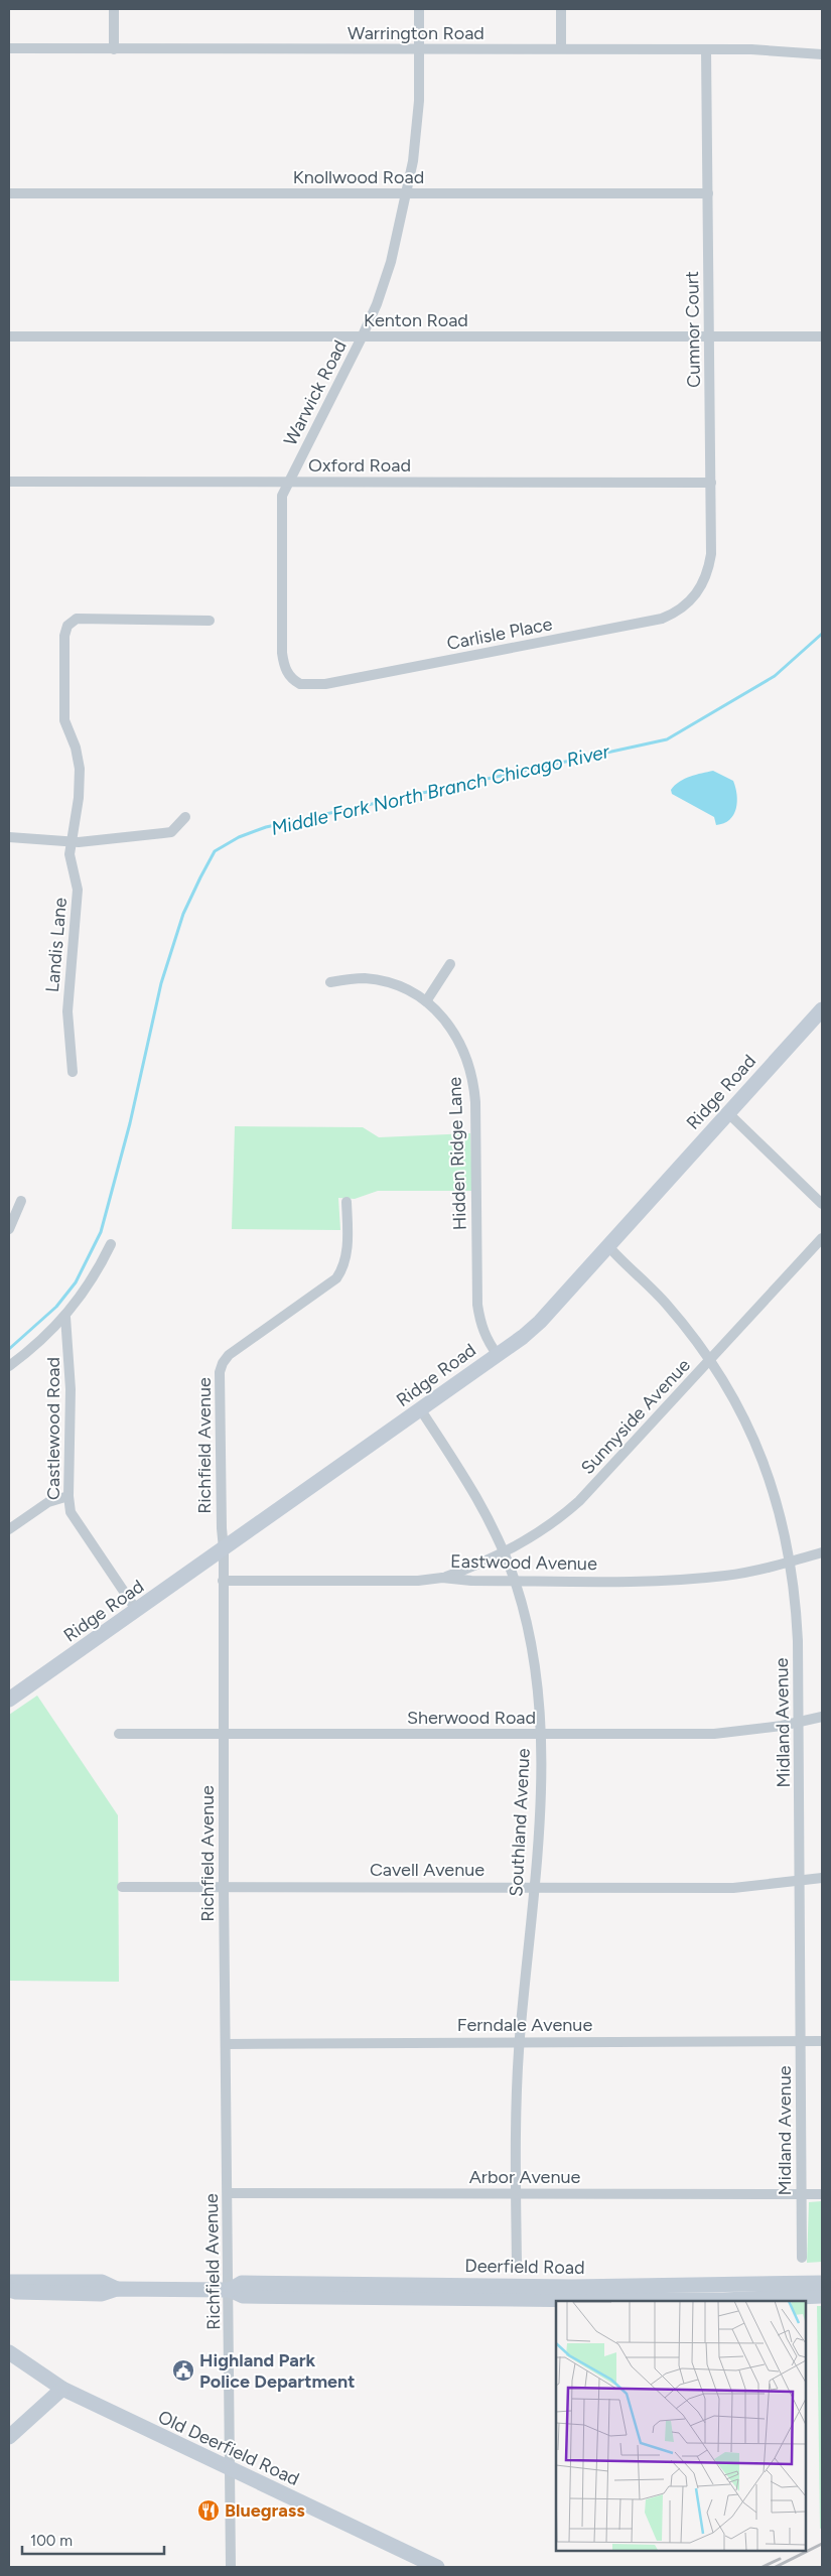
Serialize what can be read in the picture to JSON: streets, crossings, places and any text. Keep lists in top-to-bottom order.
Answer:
{
  "streets": {
    "street": [
      "Warrington Road",
      "Knollwood Road",
      "Kenton Road",
      "Cumnor Court",
      "Warwick Road",
      "Oxford Road",
      "Carlisle Place",
      "Landis Lane",
      "Ridge Road",
      "Hidden Ridge Lane",
      "Sunnyside Avenue",
      "Castlewood Road",
      "Richfield Avenue",
      "Eastwood Avenue",
      "Sherwood Road",
      "Midland Avenue",
      "Southland Avenue",
      "Cavell Avenue",
      "Ferndale Avenue",
      "Arbor Avenue",
      "Deerfield Road",
      "Old Deerfield Road"
    ]
  },
  "crossings": [
    ["Warrington Road", "Cumnor Court"],
    ["Warrington Road", "Warwick Road"],
    ["Knollwood Road", "Cumnor Court"],
    ["Knollwood Road", "Warwick Road"],
    ["Kenton Road", "Cumnor Court"],
    ["Kenton Road", "Warwick Road"],
    ["Cumnor Court", "Oxford Road"],
    ["Cumnor Court", "Carlisle Place"],
    ["Warwick Road", "Oxford Road"],
    ["Warwick Road", "Carlisle Place"],
    ["Ridge Road", "Hidden Ridge Lane"],
    ["Ridge Road", "Castlewood Road"],
    ["Ridge Road", "Richfield Avenue"],
    ["Ridge Road", "Midland Avenue"],
    ["Ridge Road", "Southland Avenue"],
    ["Sunnyside Avenue", "Eastwood Avenue"],
    ["Sunnyside Avenue", "Midland Avenue"],
    ["Sunnyside Avenue", "Southland Avenue"],
    ["Richfield Avenue", "Eastwood Avenue"],
    ["Richfield Avenue", "Sherwood Road"],
    ["Richfield Avenue", "Cavell Avenue"],
    ["Richfield Avenue", "Ferndale Avenue"],
    ["Richfield Avenue", "Arbor Avenue"],
    ["Richfield Avenue", "Deerfield Road"],
    ["Richfield Avenue", "Old Deerfield Road"],
    ["Eastwood Avenue", "Midland Avenue"],
    ["Eastwood Avenue", "Southland Avenue"],
    ["Sherwood Road", "Midland Avenue"],
    ["Sherwood Road", "Southland Avenue"],
    ["Midland Avenue", "Cavell Avenue"],
    ["Midland Avenue", "Ferndale Avenue"],
    ["Midland Avenue", "Arbor Avenue"],
    ["Southland Avenue", "Cavell Avenue"],
    ["Southland Avenue", "Ferndale Avenue"],
    ["Southland Avenue", "Arbor Avenue"]
  ],
  "water": ["Middle Fork North Branch Chicago River"],
  "places": {
    "public building": ["Highland Park Police Department"],
    "restaurant": ["Bluegrass"]
  },
  "scale_bar": "100 m"
}
